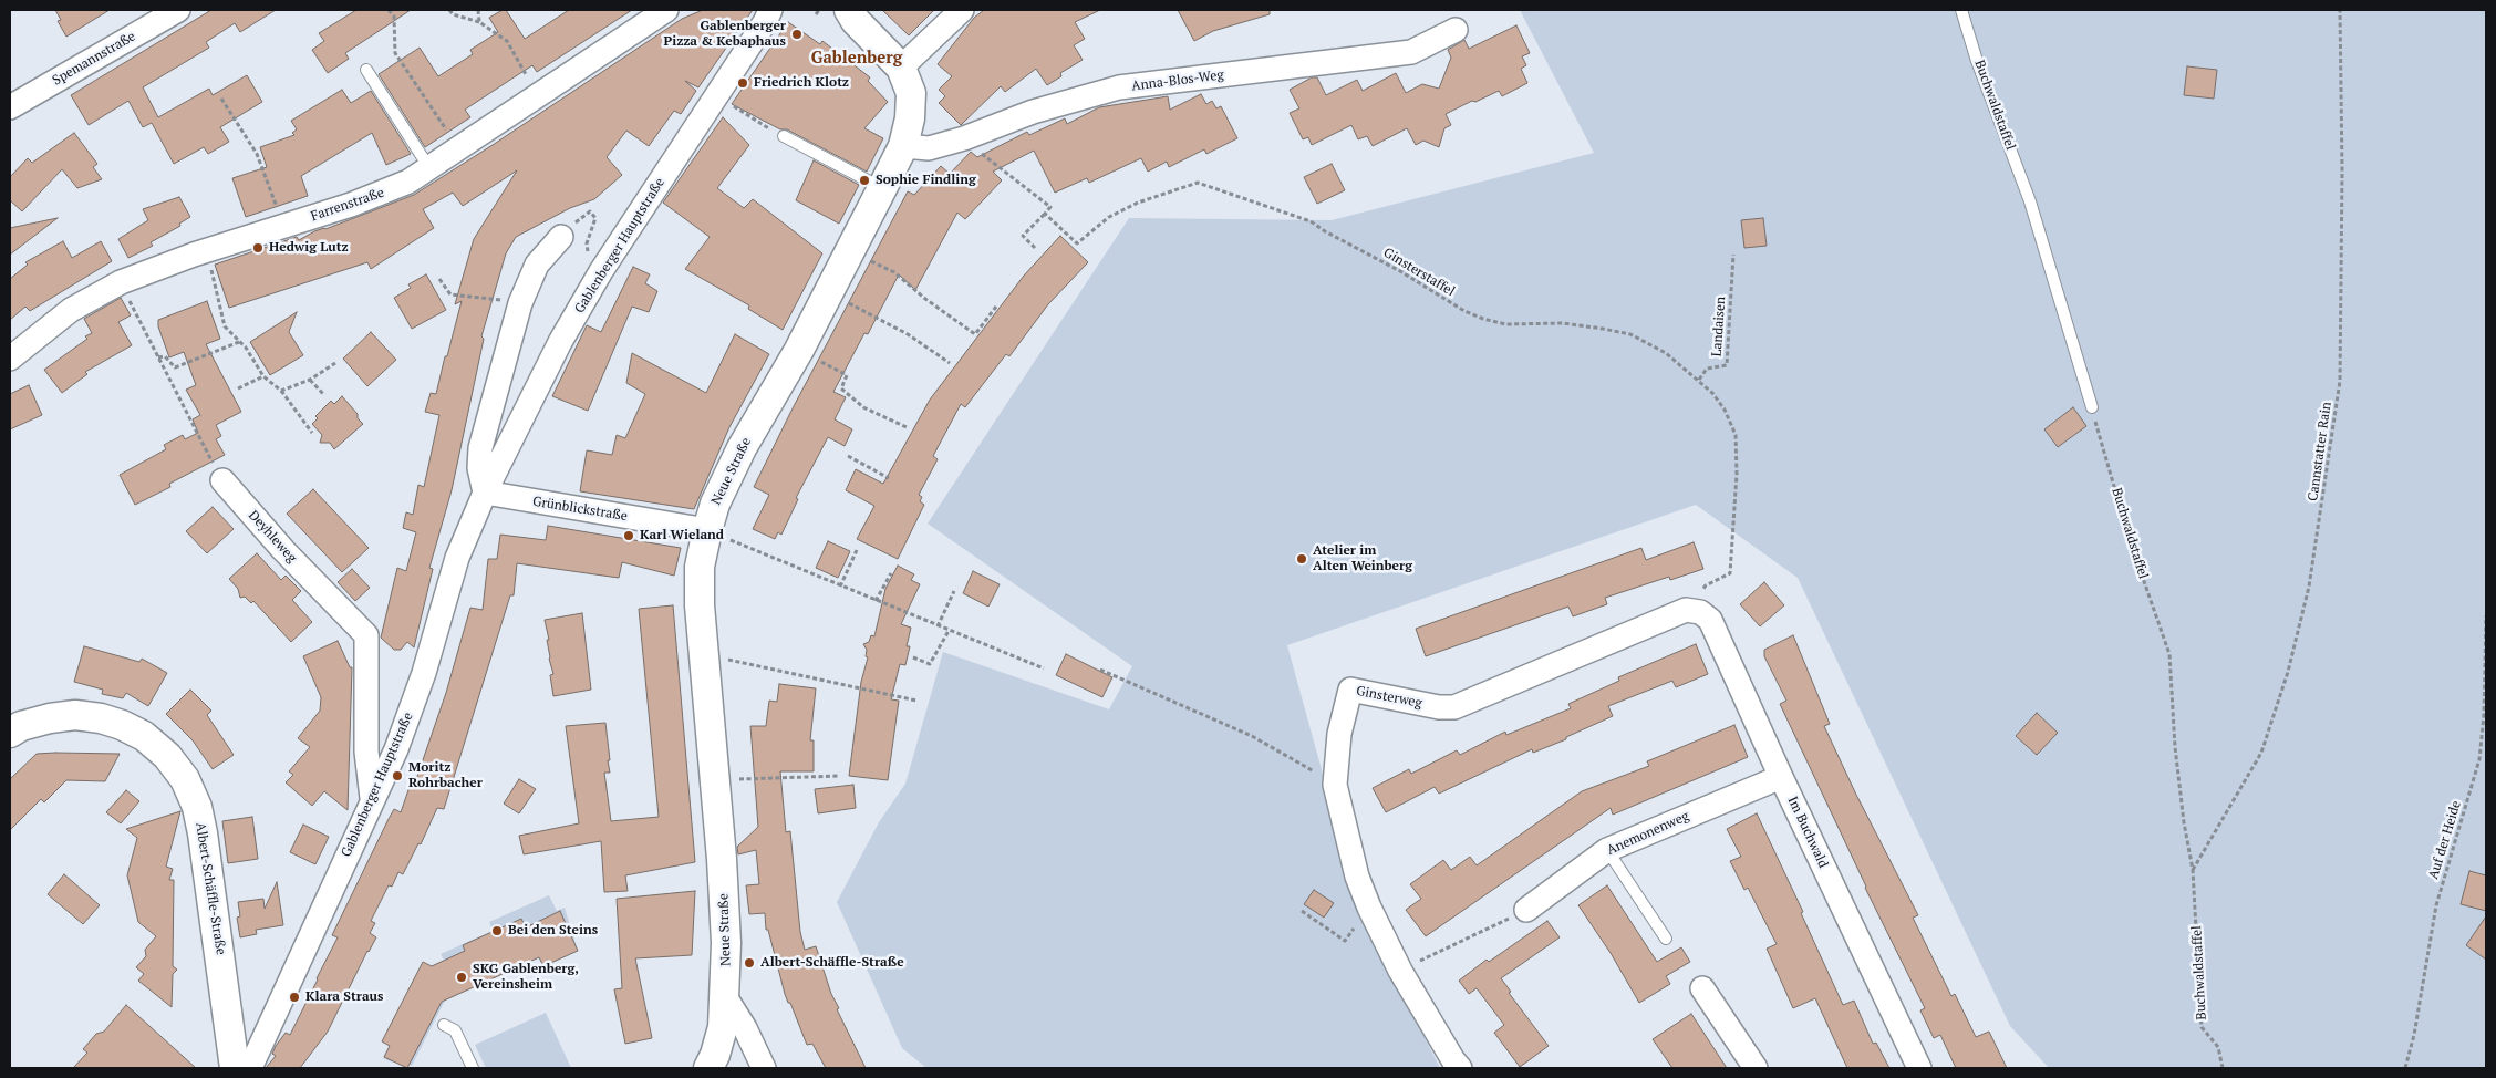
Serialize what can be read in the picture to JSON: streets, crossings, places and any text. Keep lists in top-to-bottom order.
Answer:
{
  "streets": {
    "street": [
      "Spemannstraße",
      "Anna-Blos-Weg",
      "Farrenstraße",
      "Gablenberger Hauptstraße",
      "Neue Straße",
      "Grünblickstraße",
      "Deyhleweg",
      "Ginsterweg",
      "Im Buchwald",
      "Anemonenweg",
      "Albert-Schäffle-Straße"
    ],
    "lane": ["Buchwaldstaffel"],
    "path": [
      "Ginsterstaffel",
      "Landaisen",
      "Cannstatter Rain",
      "Auf der Heide"
    ]
  },
  "crossings": [
    ["Anna-Blos-Weg", "Neue Straße"],
    ["Buchwaldstaffel", "Cannstatter Rain"],
    ["Gablenberger Hauptstraße", "Grünblickstraße"],
    ["Gablenberger Hauptstraße", "Deyhleweg"],
    ["Ginsterstaffel", "Landaisen"],
    ["Neue Straße", "Grünblickstraße"],
    ["Ginsterweg", "Im Buchwald"],
    ["Im Buchwald", "Anemonenweg"]
  ],
  "districts": ["Gablenberg"],
  "places": [
    "Gablenberger Pizza & Kebaphaus",
    "Friedrich Klotz",
    "Sophie Findling",
    "Hedwig Lutz",
    "Karl Wieland",
    "Atelier im Alten Weinberg",
    "Moritz Rohrbacher",
    "Bei den Steins",
    "Albert-Schäffle-Straße",
    "SKG Gablenberg, Vereinsheim",
    "Klara Straus"
  ]
}
